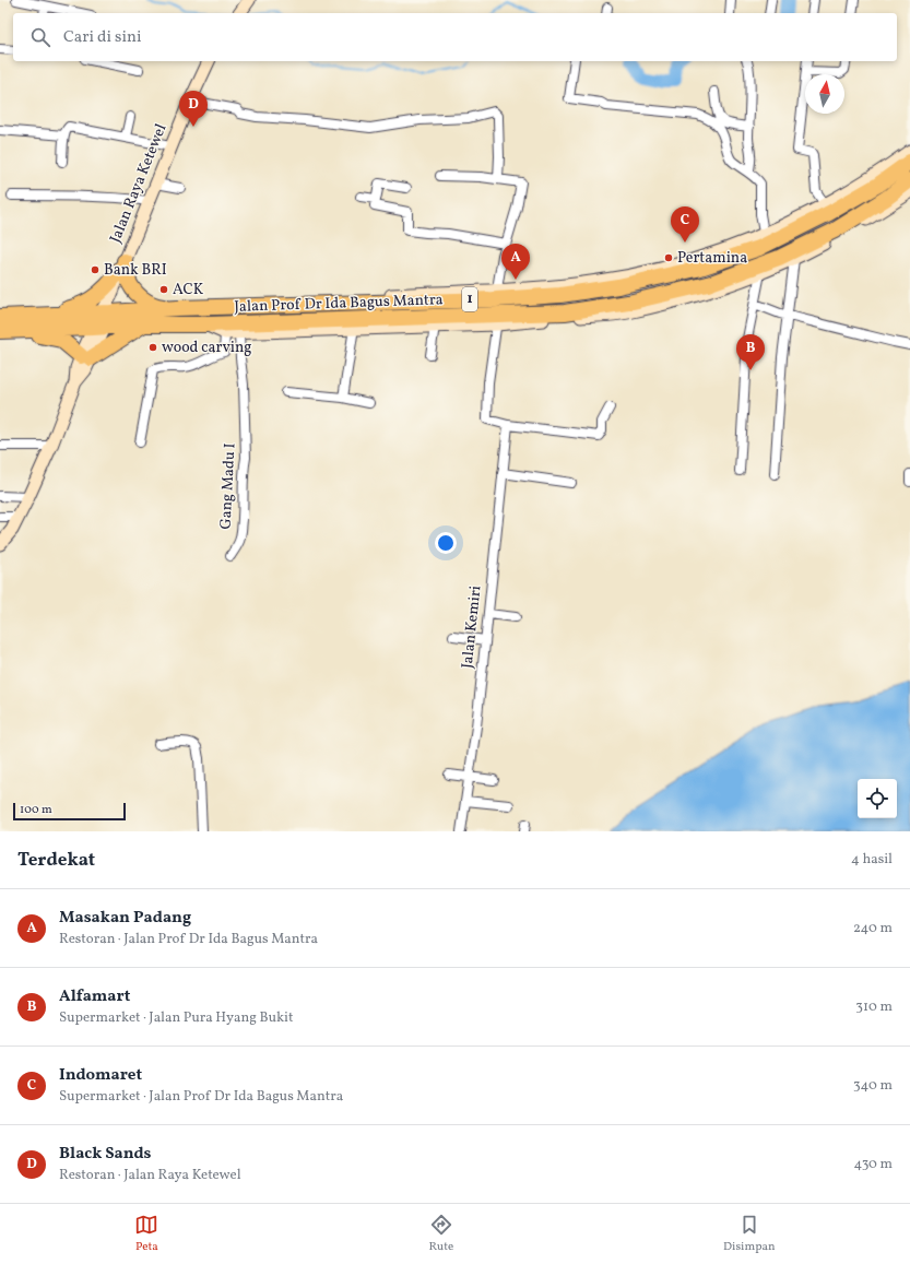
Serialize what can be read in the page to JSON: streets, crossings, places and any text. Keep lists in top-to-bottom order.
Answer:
{
  "streets": {
    "highway": ["1", "Jalan Prof Dr Ida Bagus Mantra"],
    "street": ["Jalan Raya Ketewel", "Gang Madu I", "Jalan Kemiri"]
  },
  "crossings": [
    ["Jalan Raya Ketewel", "Jalan Prof Dr Ida Bagus Mantra"]
  ],
  "places": [
    "Pertamina",
    "Bank BRI",
    "ACK",
    "wood carving"
  ],
  "scale_bar": "100 m",
  "north": "top",
  "page": {
    "search": "Cari di sini",
    "pins": [
      "D",
      "C",
      "A",
      "B"
    ],
    "scale": "100 m",
    "heading": ["Terdekat", "4 hasil"],
    "list": [
      {
        "mark": "A",
        "name": "Masakan Padang",
        "note": "Restoran · Jalan Prof Dr Ida Bagus Mantra",
        "value": "240 m"
      },
      {
        "mark": "B",
        "name": "Alfamart",
        "note": "Supermarket · Jalan Pura Hyang Bukit",
        "value": "310 m"
      },
      {
        "mark": "C",
        "name": "Indomaret",
        "note": "Supermarket · Jalan Prof Dr Ida Bagus Mantra",
        "value": "340 m"
      },
      {
        "mark": "D",
        "name": "Black Sands",
        "note": "Restoran · Jalan Raya Ketewel",
        "value": "430 m"
      }
    ],
    "nav": ["Peta", "Rute", "Disimpan"]
  }
}
